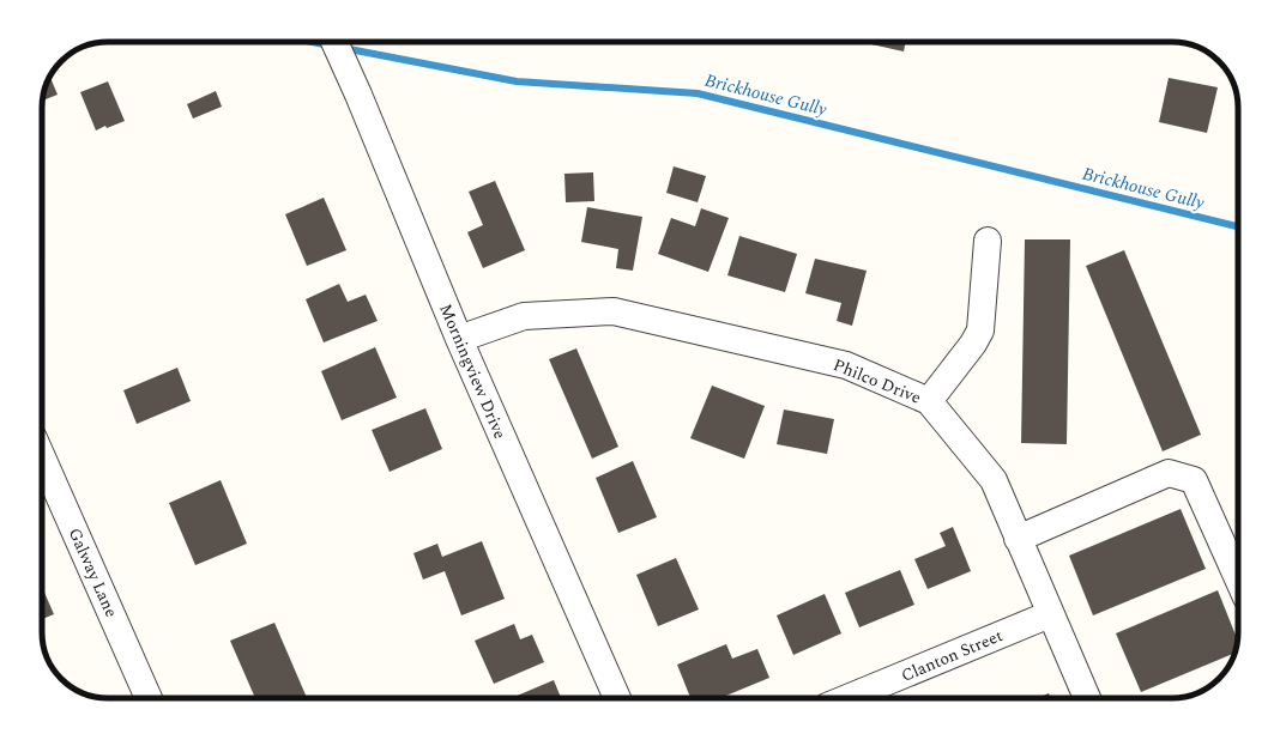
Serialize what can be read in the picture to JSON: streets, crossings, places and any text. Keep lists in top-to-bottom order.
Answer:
{
  "streets": {
    "street": [
      "Morningview Drive",
      "Philco Drive",
      "Galway Lane",
      "Clanton Street"
    ]
  },
  "crossings": [
    ["Morningview Drive", "Philco Drive"],
    ["Philco Drive", "Clanton Street"]
  ],
  "water": ["Brickhouse Gully"]
}
